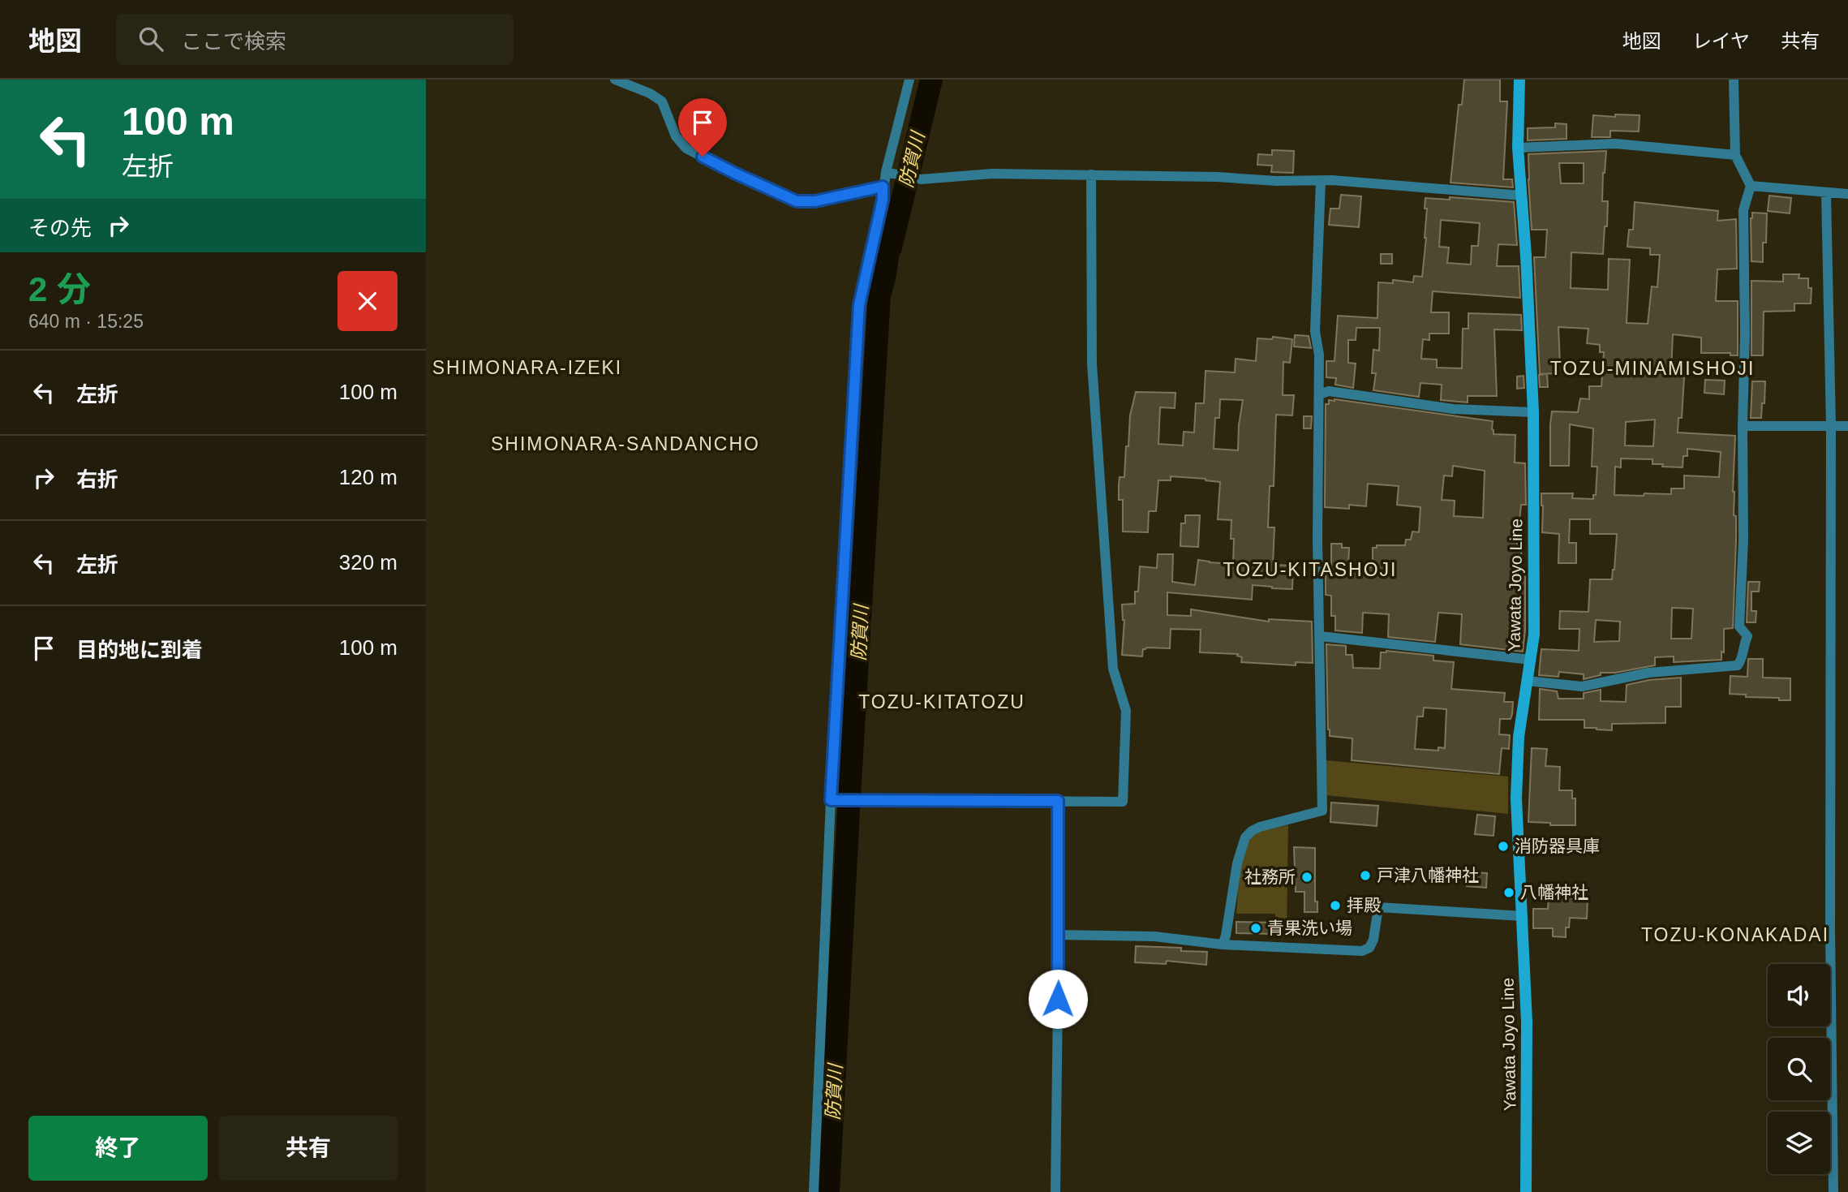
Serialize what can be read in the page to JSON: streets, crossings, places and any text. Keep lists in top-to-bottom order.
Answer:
{
  "streets": {
    "main road": ["Yawata Joyo Line"]
  },
  "districts": [
    "SHIMONARA-IZEKI",
    "TOZU-MINAMISHOJI",
    "SHIMONARA-SANDANCHO",
    "TOZU-KITASHOJI",
    "TOZU-KITATOZU",
    "TOZU-KONAKADAI"
  ],
  "water": ["防賀川"],
  "places": [
    "消防器具庫",
    "戸津八幡神社",
    "社務所",
    "八幡神社",
    "拝殿",
    "青果洗い場"
  ],
  "page": {
    "header": "地図",
    "search": "ここで検索",
    "nav": ["地図", "レイヤ", "共有"],
    "turn": ["100 m", "左折"],
    "then": "その先",
    "heading": ["2 分", "640 m · 15:25"],
    "list": [
      {
        "name": "左折",
        "value": "100 m"
      },
      {
        "name": "右折",
        "value": "120 m"
      },
      {
        "name": "左折",
        "value": "320 m"
      },
      {
        "name": "目的地に到着",
        "value": "100 m"
      }
    ],
    "buttons": ["終了", "共有"]
  }
}
